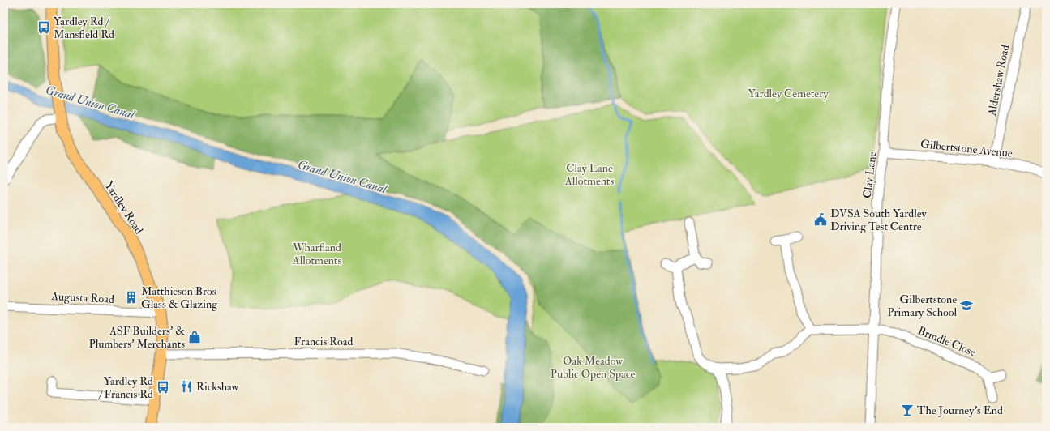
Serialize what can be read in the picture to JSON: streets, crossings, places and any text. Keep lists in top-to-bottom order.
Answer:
{
  "streets": {
    "main road": ["Yardley Road"],
    "street": [
      "Aldershaw Road",
      "Gilbertstone Avenue",
      "Clay Lane",
      "Augusta Road",
      "Francis Road",
      "Brindle Close"
    ]
  },
  "crossings": [
    ["Aldershaw Road", "Gilbertstone Avenue"],
    ["Gilbertstone Avenue", "Clay Lane"],
    ["Clay Lane", "Brindle Close"],
    ["Yardley Road", "Augusta Road"],
    ["Yardley Road", "Francis Road"]
  ],
  "water": ["Grand Union Canal"],
  "parks": [
    "Yardley Cemetery",
    "Clay Lane Allotments",
    "Wharfland Allotments",
    "Oak Meadow Public Open Space"
  ],
  "places": {
    "bus stop": ["Yardley Rd / Mansfield Rd", "Yardley Rd / Francis Rd"],
    "public building": ["DVSA South Yardley Driving Test Centre"],
    "building": ["Matthieson Bros Glass & Glazing"],
    "school or university": ["Gilbertstone Primary School"],
    "shop": ["ASF Builders' & Plumbers' Merchants"],
    "restaurant": ["Rickshaw"],
    "bar": ["The Journey's End"]
  }
}
